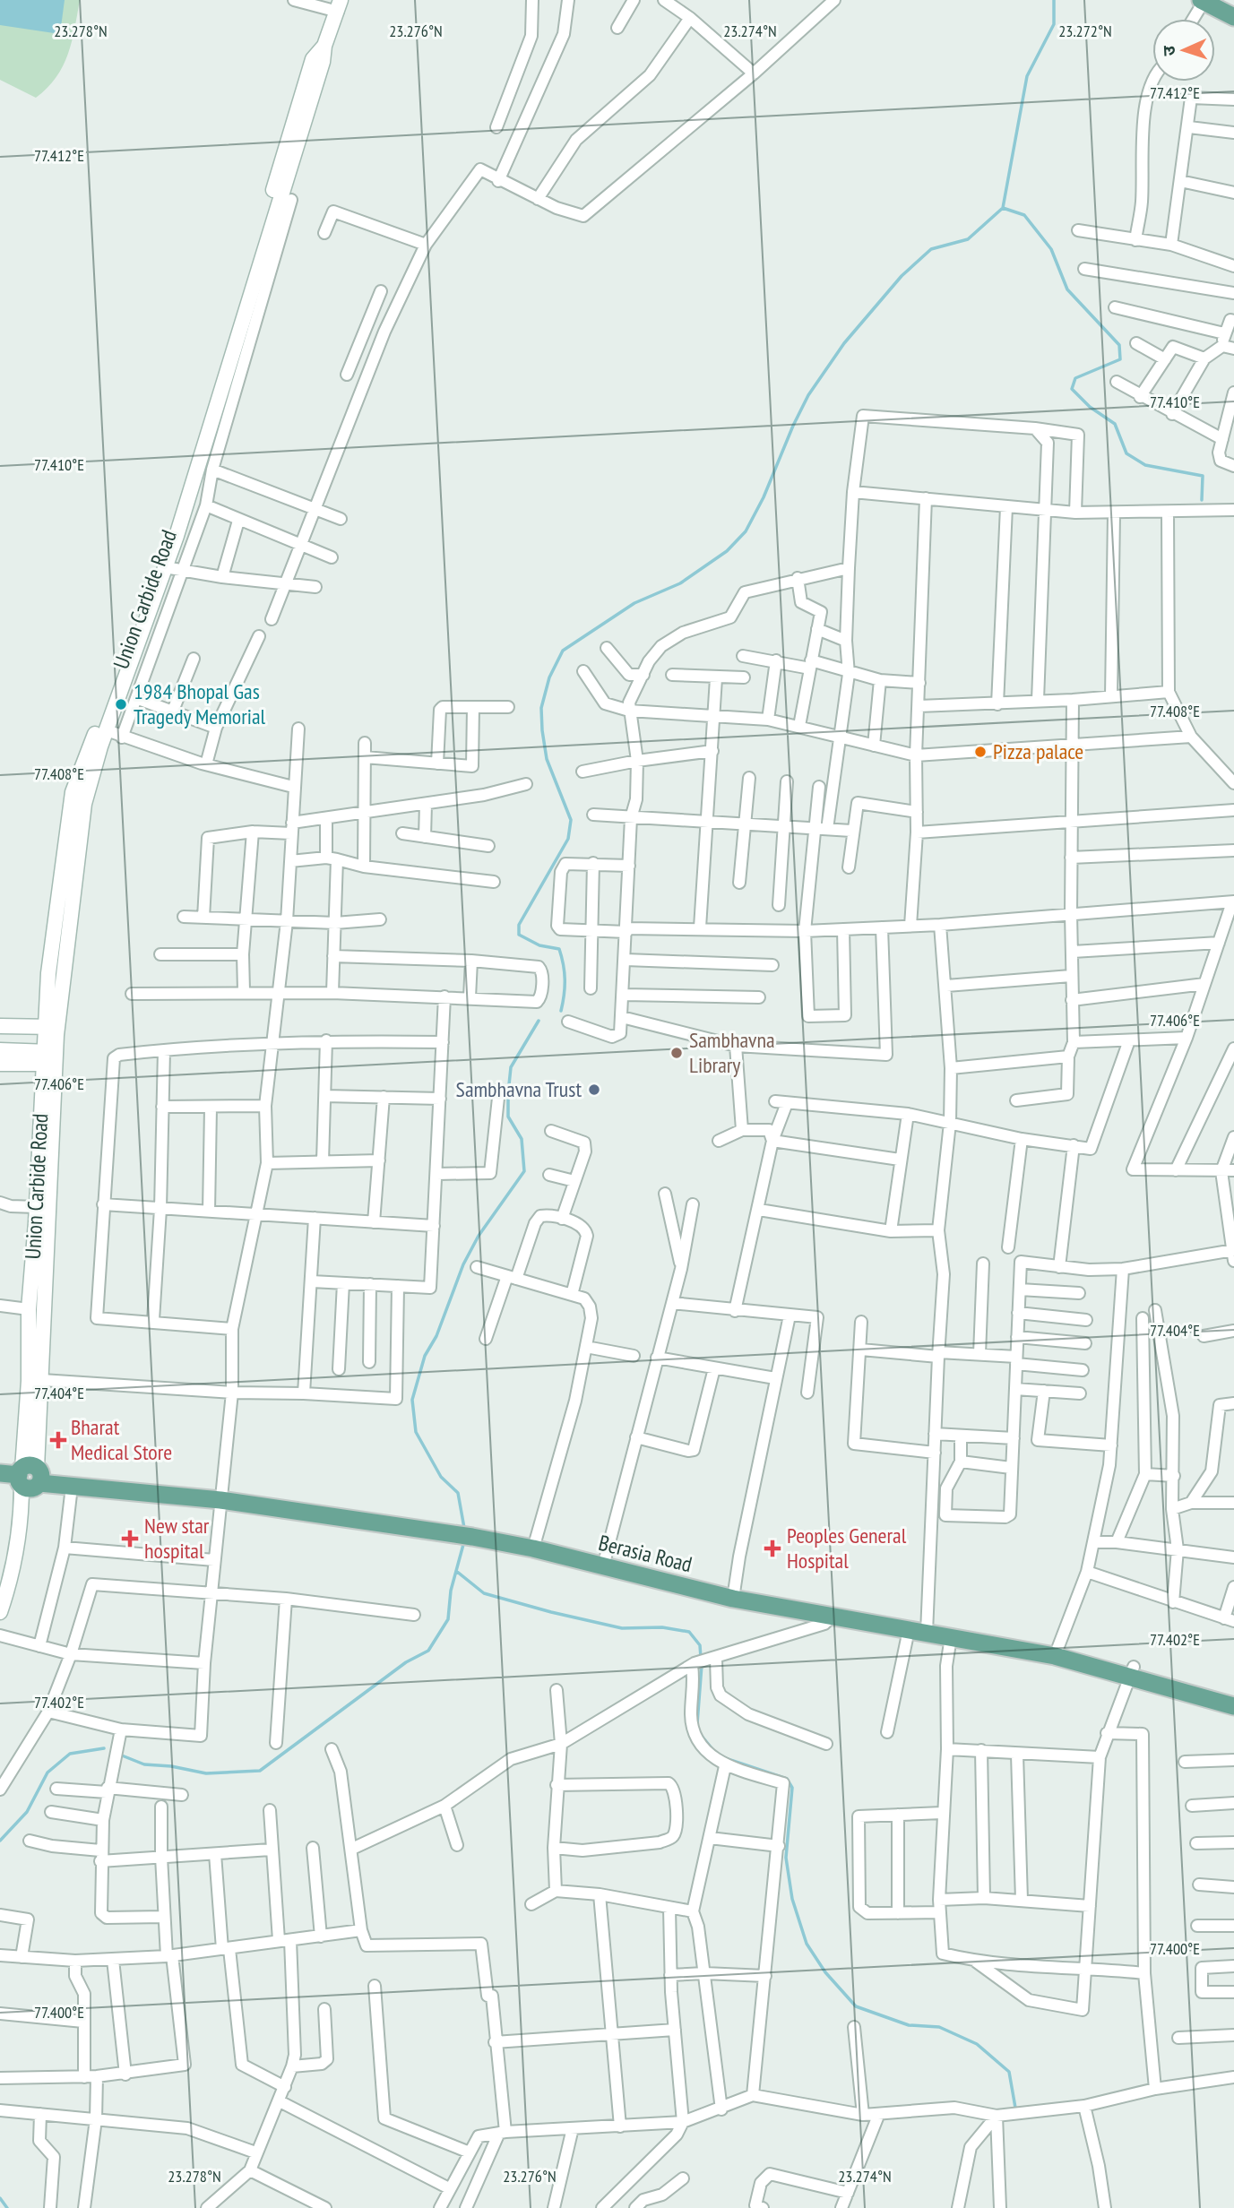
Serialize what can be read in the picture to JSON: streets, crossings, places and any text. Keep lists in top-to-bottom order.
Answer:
{
  "streets": {
    "main road": ["Berasia Road"],
    "street": ["Union Carbide Road"]
  },
  "crossings": [
    ["Union Carbide Road", "Berasia Road"]
  ],
  "places": {
    "other": [
      "1984 Bhopal Gas Tragedy Memorial",
      "Pizza palace",
      "Sambhavna Library",
      "Sambhavna Trust"
    ],
    "health": ["Bharat Medical Store", "New star hospital", "Peoples General Hospital"]
  },
  "north": "left",
  "coordinates": [
    "23.278°N",
    "23.276°N",
    "23.274°N",
    "23.272°N",
    "77.412°E",
    "77.410°E",
    "77.408°E",
    "77.406°E",
    "77.404°E",
    "77.402°E",
    "77.400°E"
  ]
}
